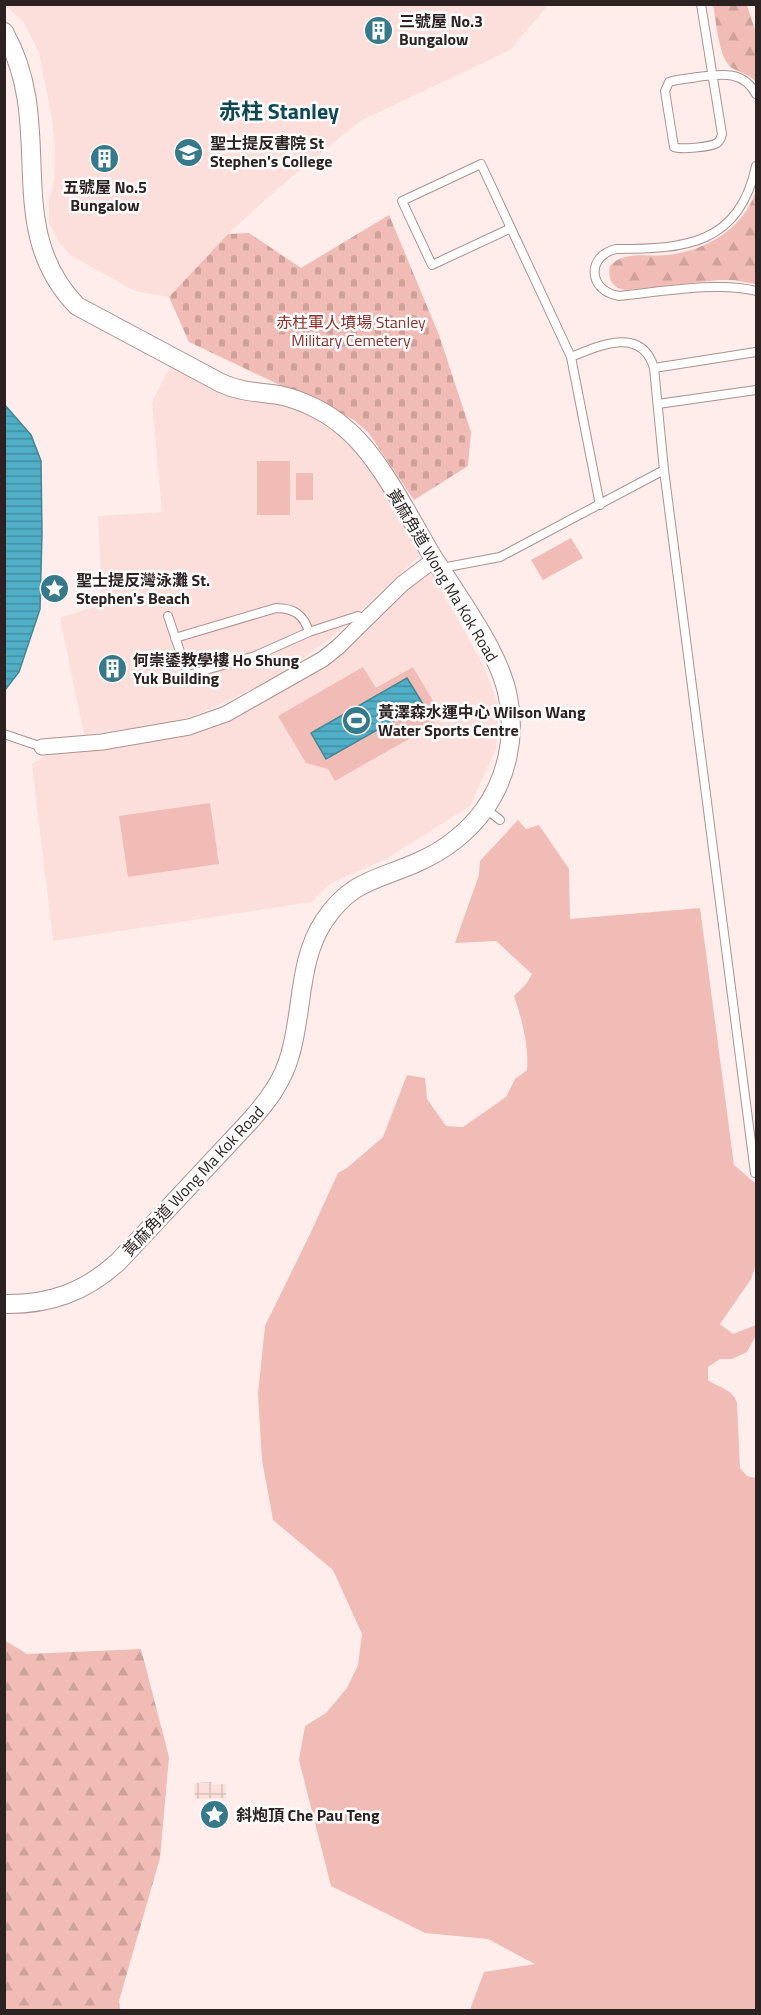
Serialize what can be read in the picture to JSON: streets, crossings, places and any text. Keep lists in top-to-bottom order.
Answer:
{
  "streets": {
    "street": ["黃麻角道 Wong Ma Kok Road"]
  },
  "districts": ["赤柱 Stanley"],
  "parks": ["赤柱軍人墳場 Stanley Military Cemetery"],
  "places": {
    "building": ["三號屋 No.3 Bungalow", "五號屋 No.5 Bungalow", "何崇鋈教學樓 Ho Shung Yuk Building"],
    "school or university": ["聖士提反書院 St Stephen's College"],
    "place": ["聖士提反灣泳灘 St. Stephen's Beach", "斜炮頂 Che Pau Teng"],
    "sports": ["黃澤森水運中心 Wilson Wang Water Sports Centre"]
  }
}
